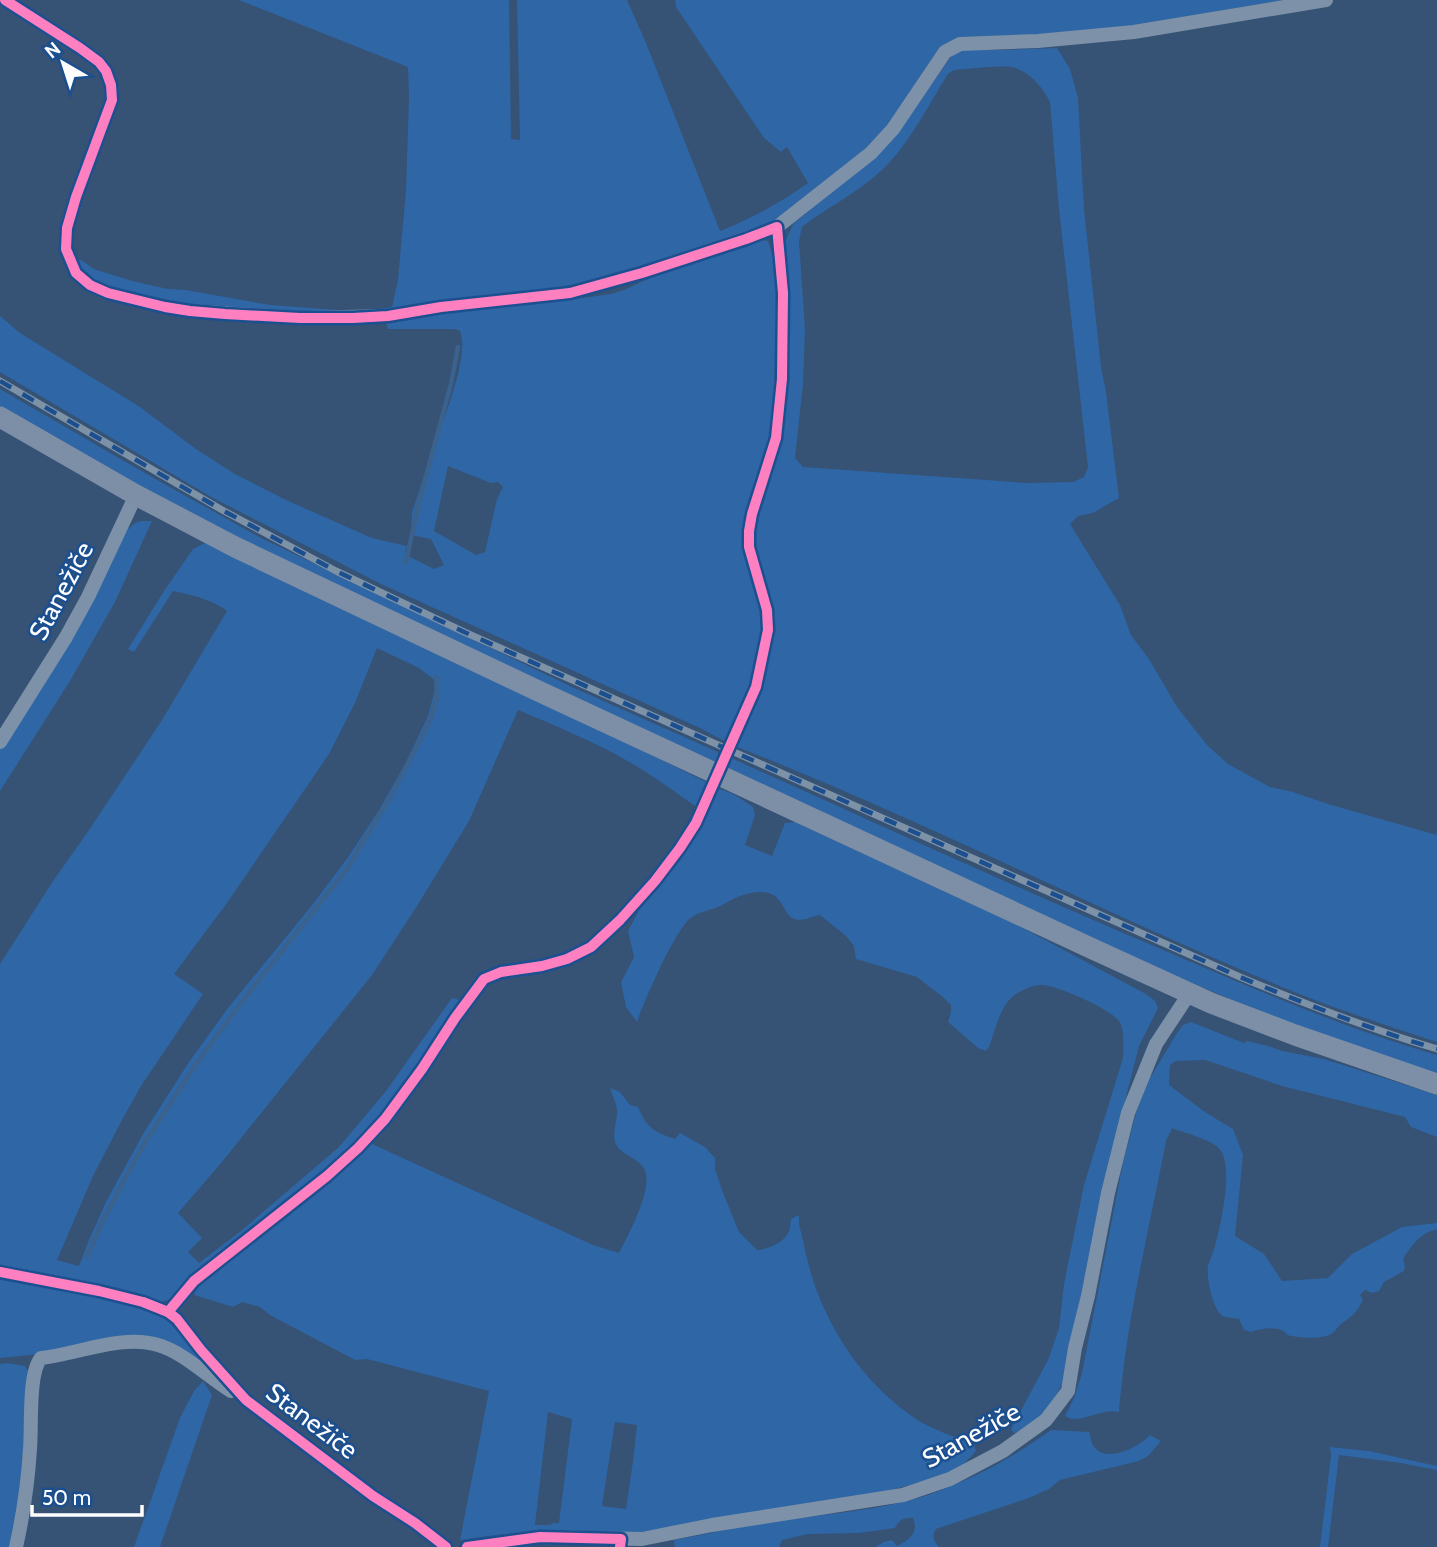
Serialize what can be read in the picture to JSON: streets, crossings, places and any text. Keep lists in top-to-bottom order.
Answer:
{
  "streets": {
    "street": ["Stanežiče"]
  },
  "scale_bar": "50 m",
  "north": "top left"
}
